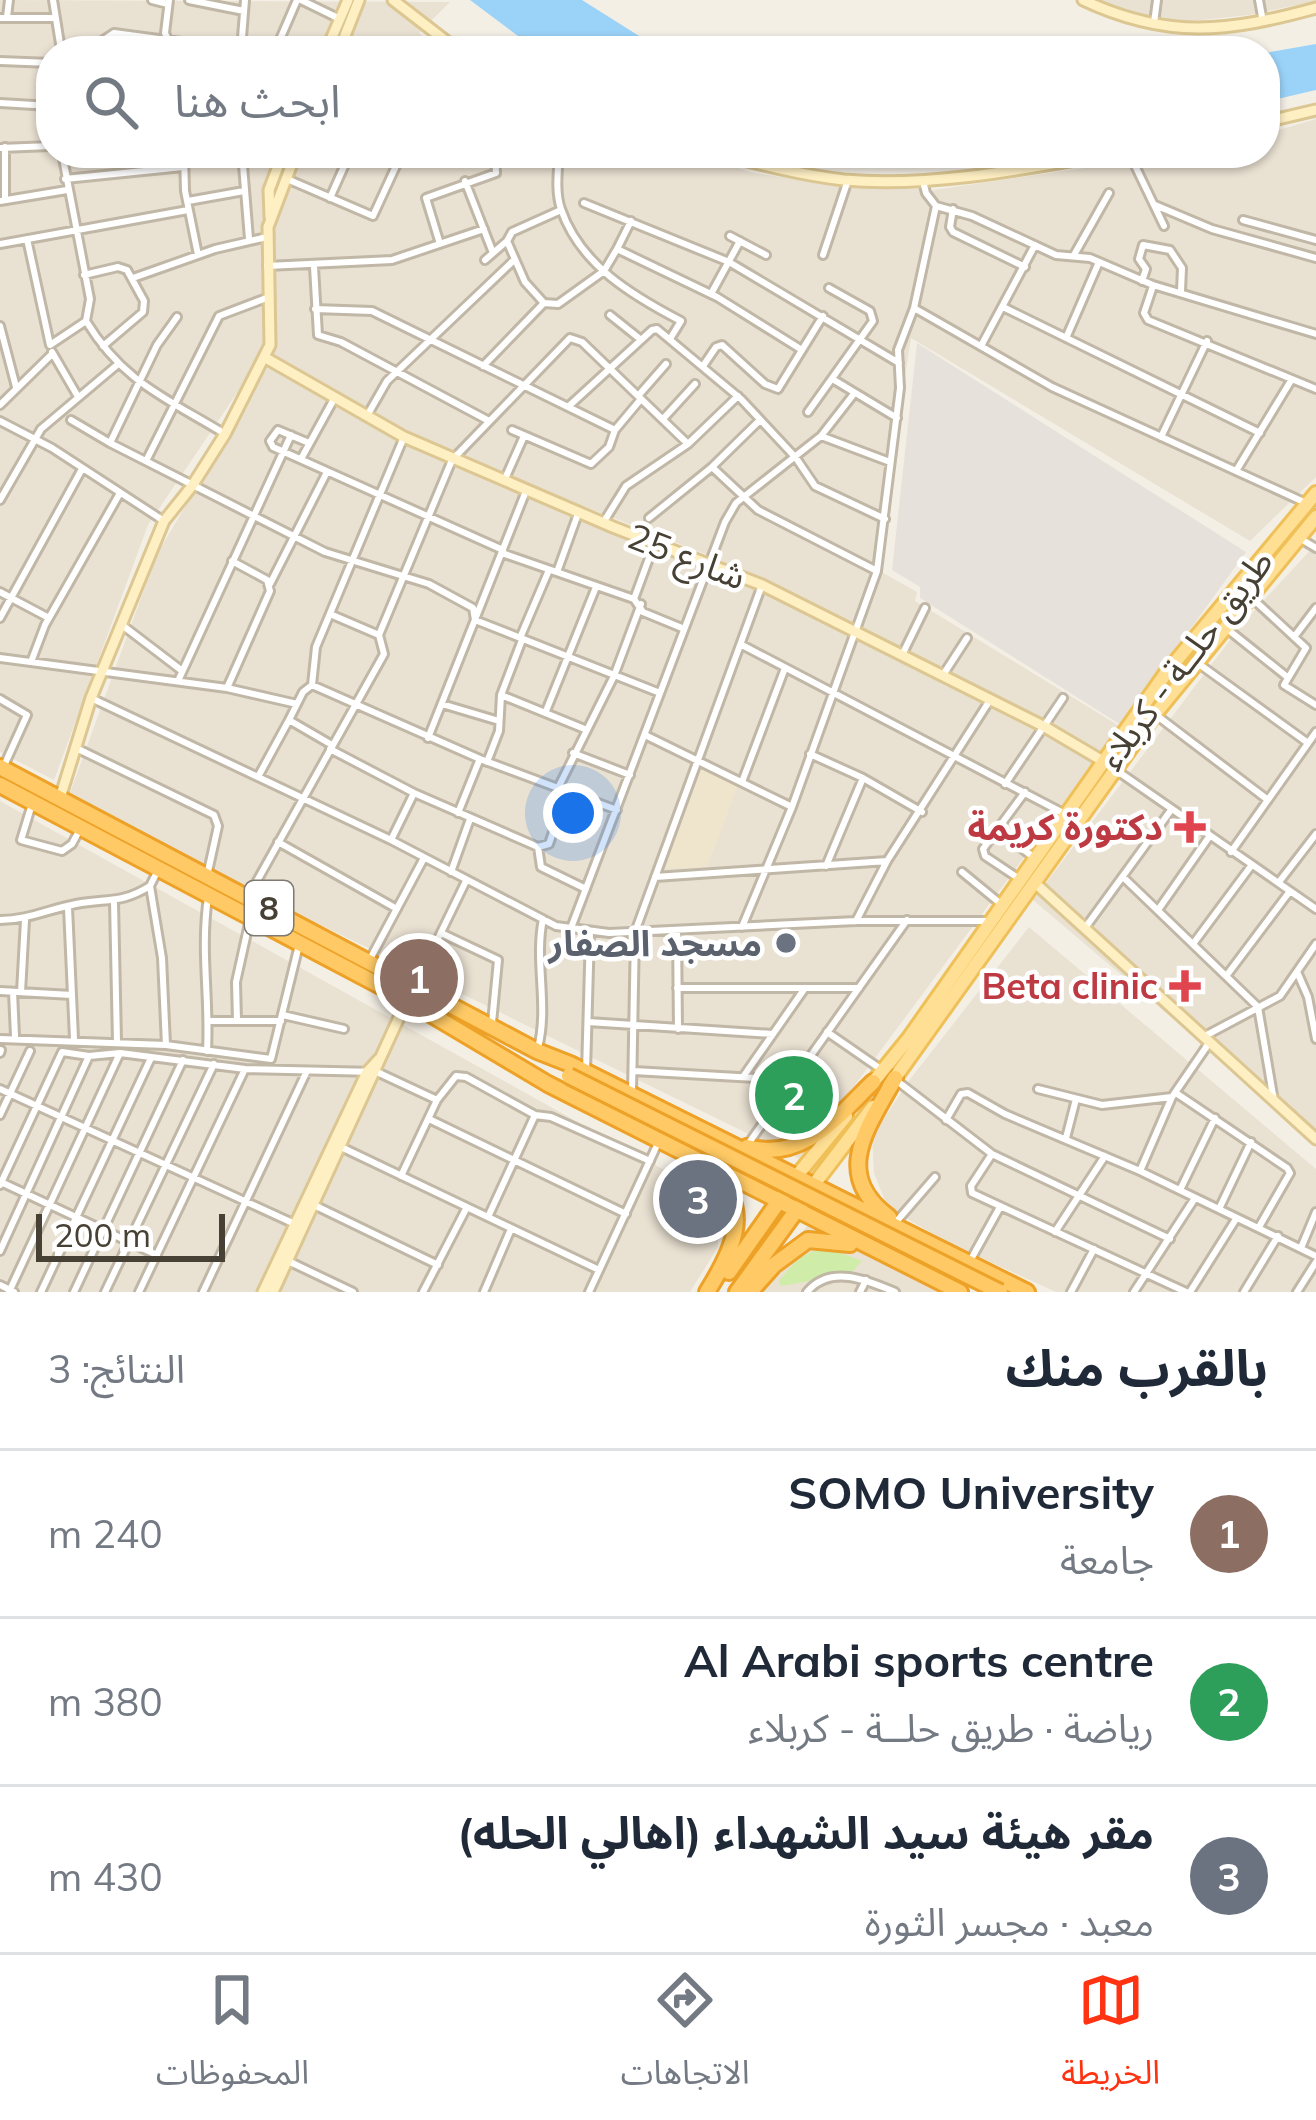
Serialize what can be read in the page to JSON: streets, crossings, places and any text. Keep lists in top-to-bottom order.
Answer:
{
  "streets": {
    "highway": ["طريق حلــة - كربلاء", "8"],
    "street": ["شارع 25"]
  },
  "crossings": [
    ["شارع 25", "طريق حلــة - كربلاء"]
  ],
  "places": {
    "health": ["دكتورة كريمة", "Beta clinic"],
    "other": ["مسجد الصفار"]
  },
  "scale_bar": "200 m",
  "page": {
    "search": "ابحث هنا",
    "pins": ["1", "2", "3"],
    "scale": "200 m",
    "heading": ["بالقرب منك", "النتائج: 3"],
    "list": [
      {
        "mark": "1",
        "name": "SOMO University",
        "note": "جامعة",
        "value": "240 m"
      },
      {
        "mark": "2",
        "name": "Al Arabi sports centre",
        "note": "رياضة · طريق حلــة - كربلاء",
        "value": "380 m"
      },
      {
        "mark": "3",
        "name": "مقر هيئة سيد الشهداء (اهالي الحله)",
        "note": "معبد · مجسر الثورة",
        "value": "430 m"
      }
    ],
    "nav": ["الخريطة", "الاتجاهات", "المحفوظات"]
  }
}
